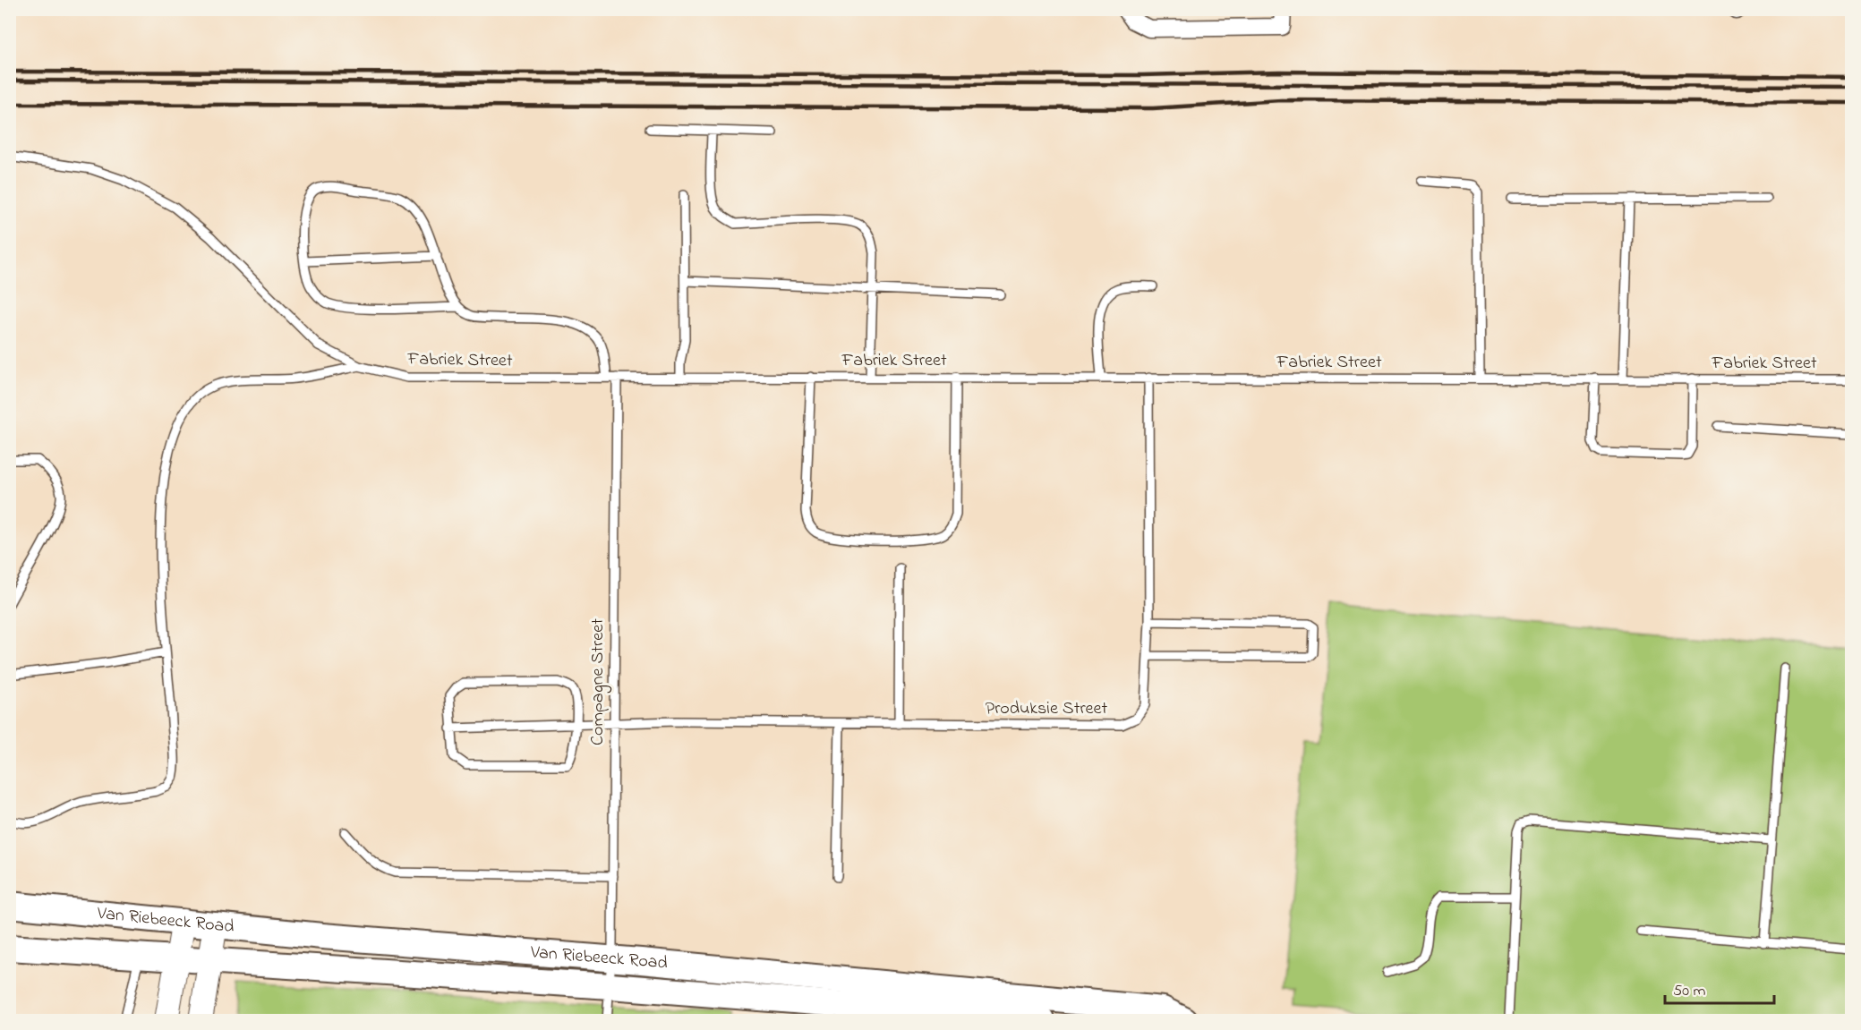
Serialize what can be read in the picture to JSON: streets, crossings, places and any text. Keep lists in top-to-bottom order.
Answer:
{
  "streets": {
    "main road": ["Van Riebeeck Road"],
    "lane": ["Fabriek Street", "Compagne Street", "Produksie Street"]
  },
  "crossings": [
    ["Fabriek Street", "Compagne Street"],
    ["Fabriek Street", "Produksie Street"],
    ["Compagne Street", "Produksie Street"],
    ["Compagne Street", "Van Riebeeck Road"]
  ],
  "scale_bar": "50 m"
}
